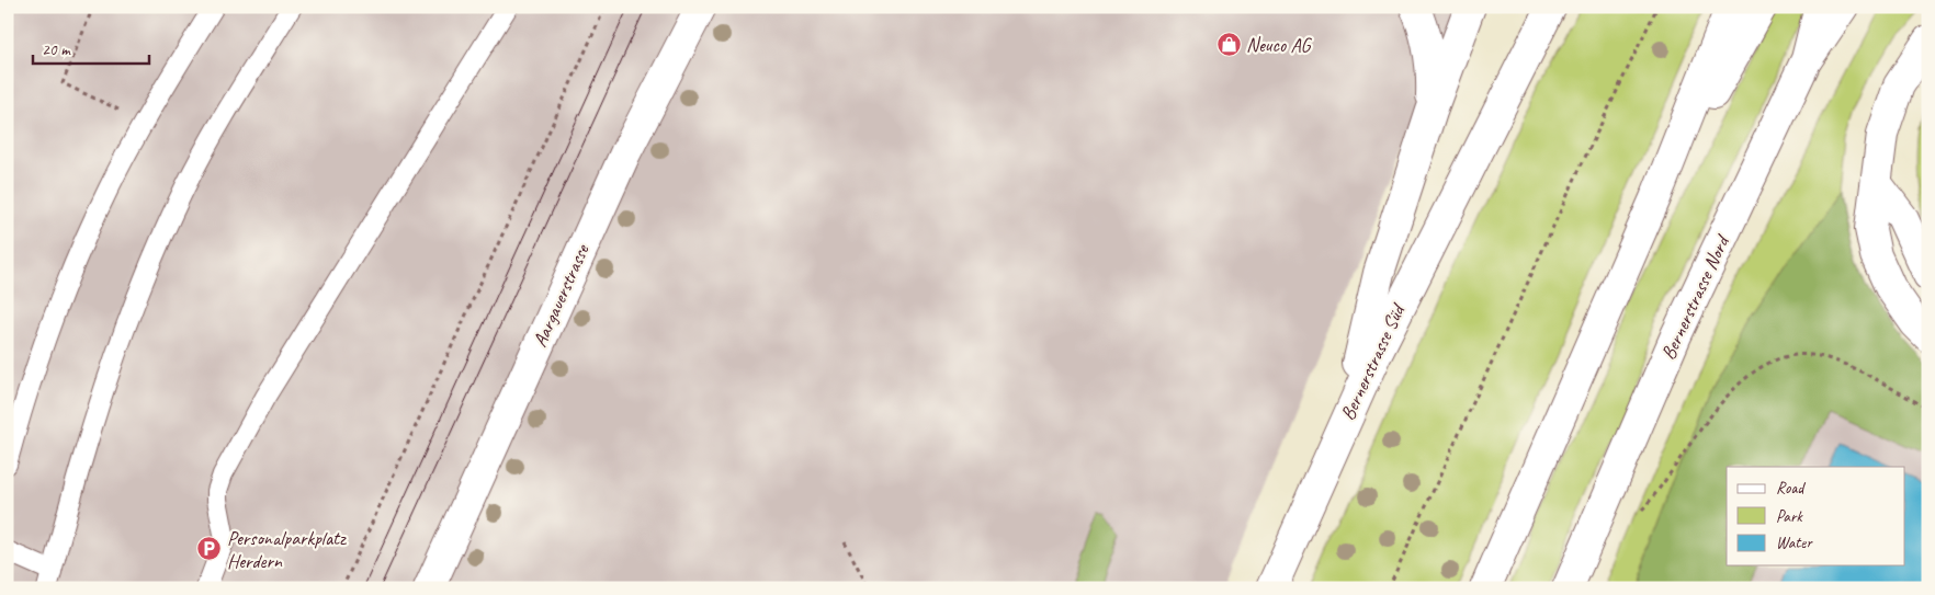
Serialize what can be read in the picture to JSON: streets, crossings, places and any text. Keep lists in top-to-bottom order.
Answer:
{
  "streets": {
    "main road": ["Aargauerstrasse", "Bernerstrasse Nord", "Bernerstrasse Süd"]
  },
  "places": {
    "shop": ["Neuco AG"],
    "parking": ["Personalparkplatz Herdern"]
  },
  "legend": ["Road", "Park", "Water"],
  "scale_bar": "20 m"
}
